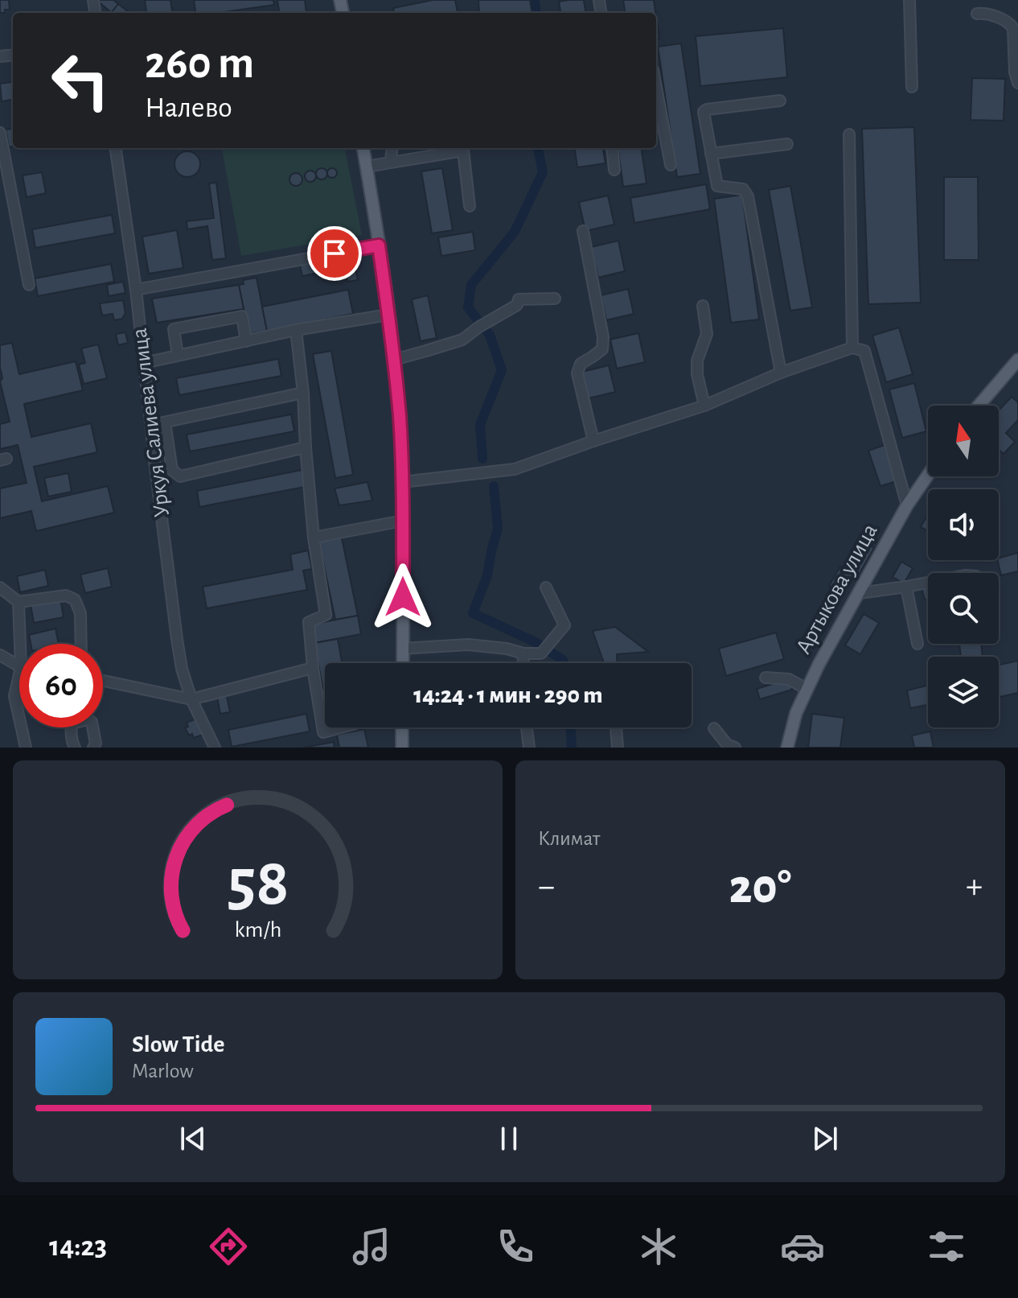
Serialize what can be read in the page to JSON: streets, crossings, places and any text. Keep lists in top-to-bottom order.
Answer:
{
  "streets": {
    "main road": ["Артыкова улица"],
    "street": ["Уркуя Салиева улица"]
  },
  "north": "top",
  "page": {
    "turn": ["260 m", "Налево"],
    "limit": "60",
    "trip": "14:24 · 1 мин · 290 m",
    "tile": "Климат",
    "heat": ["−", "20°", "+"],
    "song": ["Slow Tide", "Marlow"],
    "tabs": "14:23",
    "gauge": ["58", "km/h"]
  }
}
